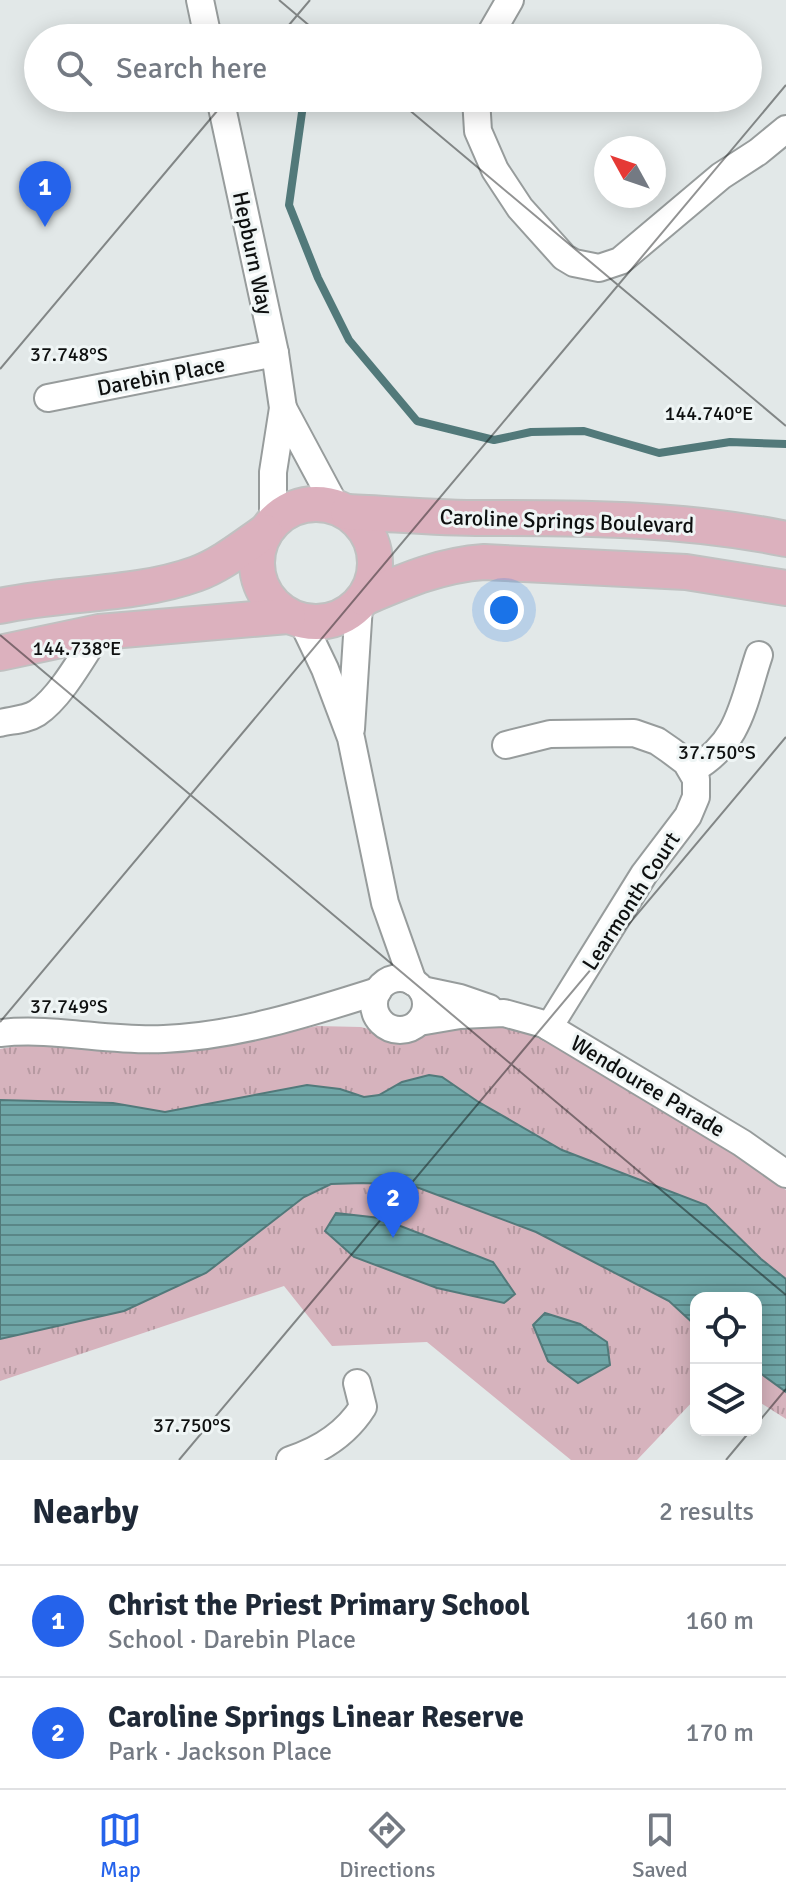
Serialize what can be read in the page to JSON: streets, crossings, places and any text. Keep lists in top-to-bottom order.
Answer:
{
  "streets": {
    "main road": ["Caroline Springs Boulevard"],
    "street": [
      "Hepburn Way",
      "Darebin Place",
      "Learmonth Court",
      "Wendouree Parade"
    ]
  },
  "crossings": [
    ["Hepburn Way", "Darebin Place"],
    ["Hepburn Way", "Caroline Springs Boulevard"],
    ["Learmonth Court", "Wendouree Parade"]
  ],
  "north": "top left",
  "page": {
    "search": "Search here",
    "pins": ["1", "2"],
    "heading": ["Nearby", "2 results"],
    "list": [
      {
        "mark": "1",
        "name": "Christ the Priest Primary School",
        "note": "School · Darebin Place",
        "value": "160 m"
      },
      {
        "mark": "2",
        "name": "Caroline Springs Linear Reserve",
        "note": "Park · Jackson Place",
        "value": "170 m"
      }
    ],
    "nav": ["Map", "Directions", "Saved"]
  },
  "coordinates": [
    "37.748°S",
    "144.740°E",
    "144.738°E",
    "37.750°S",
    "37.749°S"
  ]
}
